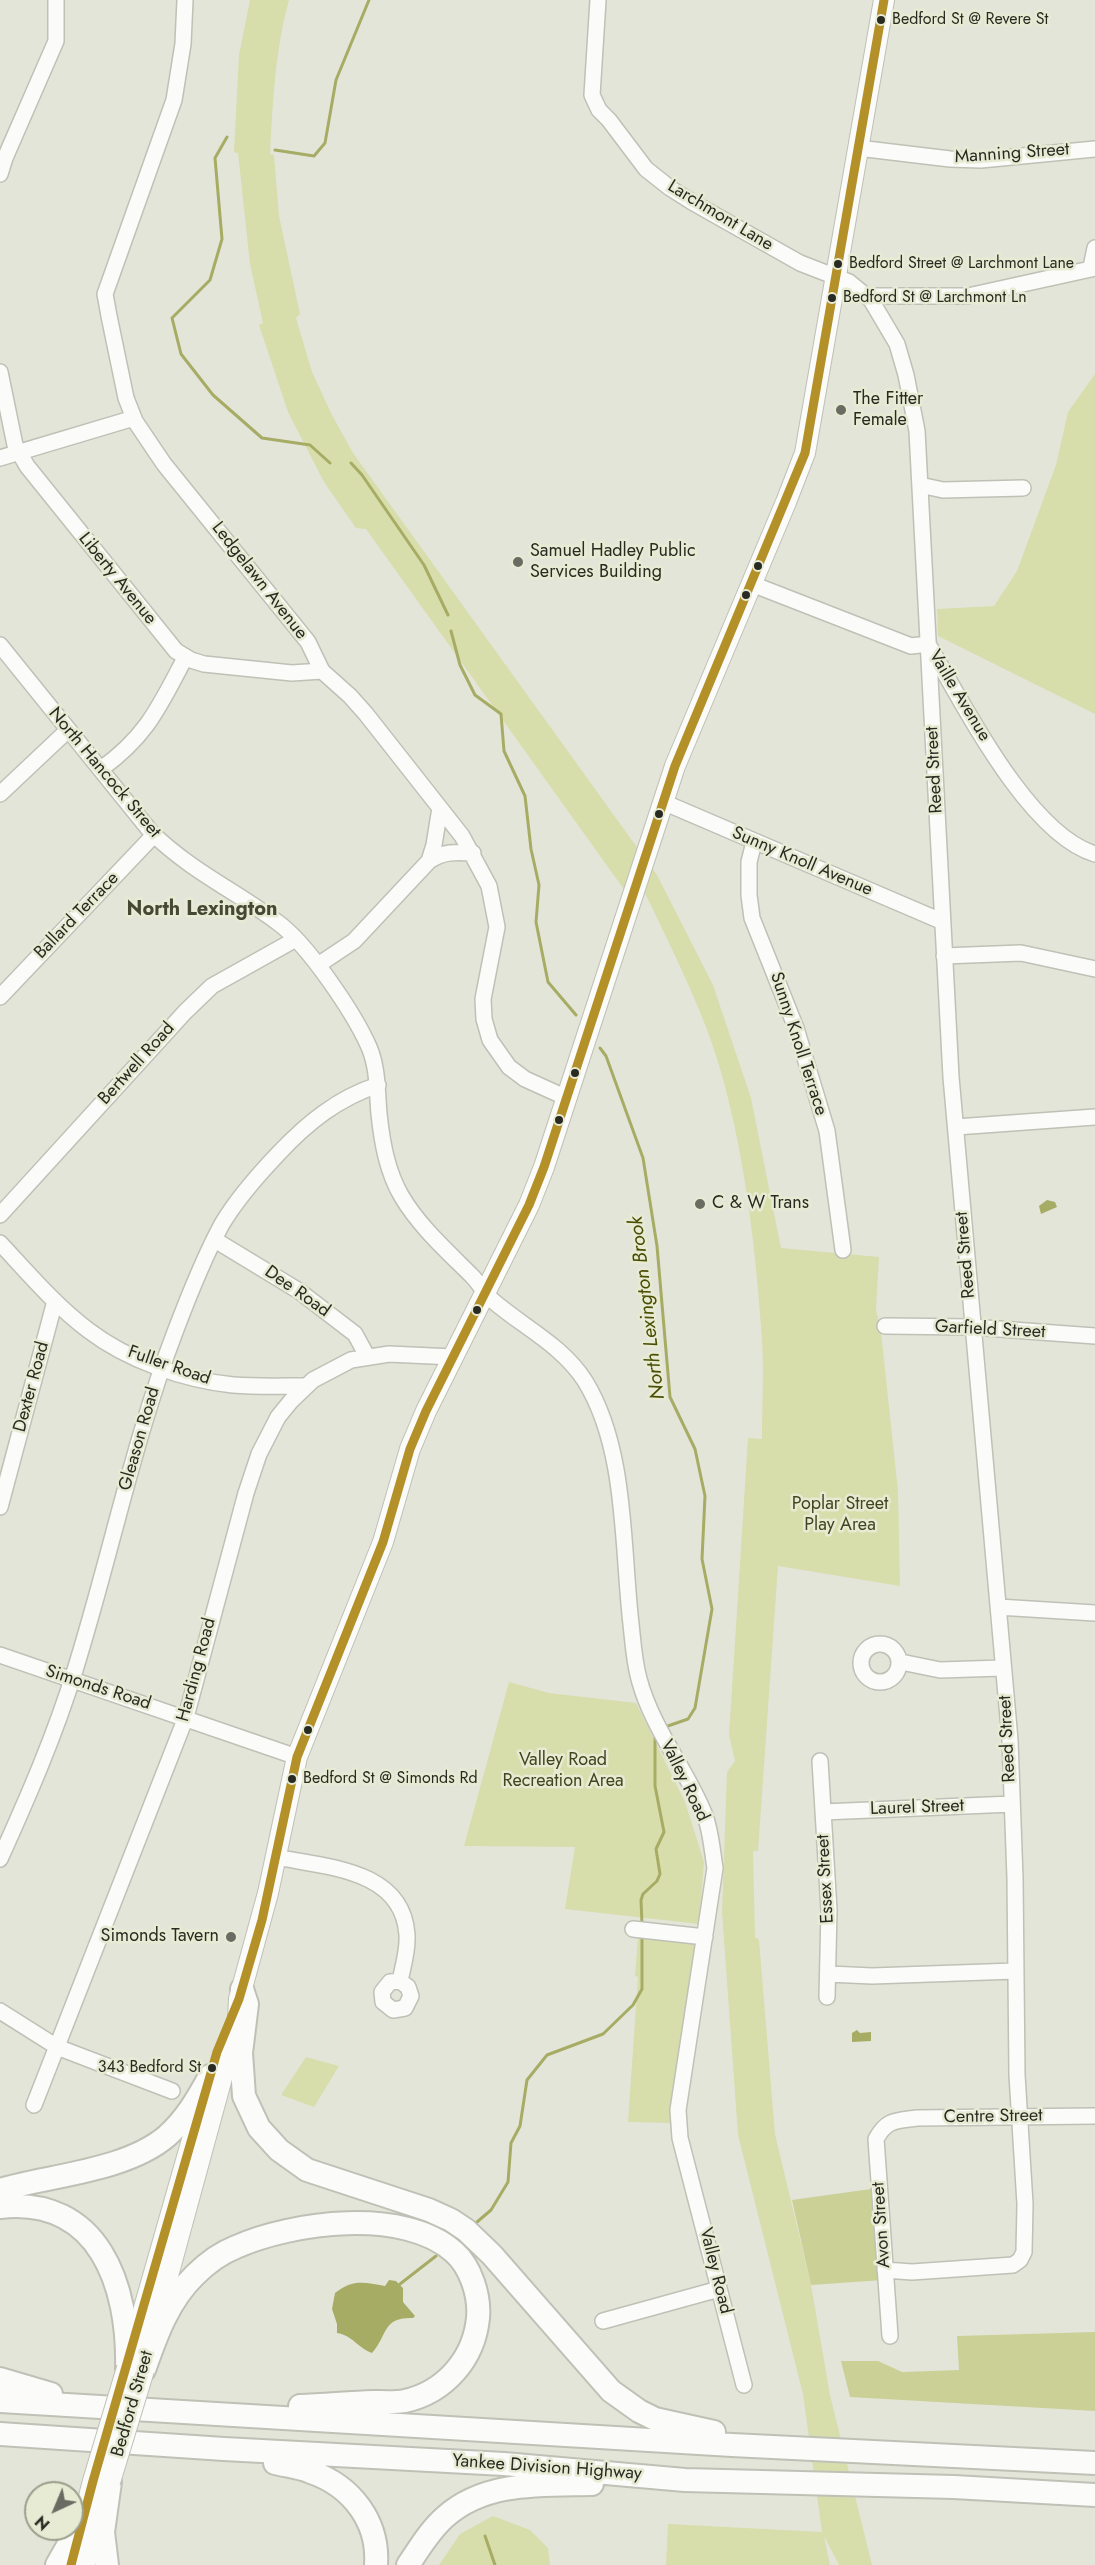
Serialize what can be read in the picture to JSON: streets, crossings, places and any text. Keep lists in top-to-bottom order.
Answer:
{
  "streets": {
    "highway": ["Yankee Division Highway"],
    "main road": ["Bedford Street"],
    "street": [
      "Manning Street",
      "Larchmont Lane",
      "Liberty Avenue",
      "Ledgelawn Avenue",
      "Vaille Avenue",
      "Reed Street",
      "North Hancock Street",
      "Sunny Knoll Avenue",
      "Ballard Terrace",
      "Sunny Knoll Terrace",
      "Bertwell Road",
      "Dee Road",
      "Garfield Street",
      "Fuller Road",
      "Dexter Road",
      "Gleason Road",
      "Harding Road",
      "Simonds Road",
      "Valley Road",
      "Laurel Street",
      "Essex Street",
      "Centre Street",
      "Avon Street"
    ]
  },
  "crossings": [
    ["Manning Street", "Bedford Street"],
    ["Larchmont Lane", "Reed Street"],
    ["Larchmont Lane", "Bedford Street"],
    ["Ledgelawn Avenue", "Bedford Street"],
    ["Vaille Avenue", "Reed Street"],
    ["Vaille Avenue", "Bedford Street"],
    ["Reed Street", "Sunny Knoll Avenue"],
    ["Reed Street", "Garfield Street"],
    ["Reed Street", "Laurel Street"],
    ["Reed Street", "Centre Street"],
    ["Reed Street", "Avon Street"],
    ["Reed Street", "Bedford Street"],
    ["North Hancock Street", "Ballard Terrace"],
    ["North Hancock Street", "Bertwell Road"],
    ["North Hancock Street", "Gleason Road"],
    ["North Hancock Street", "Valley Road"],
    ["North Hancock Street", "Bedford Street"],
    ["Sunny Knoll Avenue", "Sunny Knoll Terrace"],
    ["Sunny Knoll Avenue", "Bedford Street"],
    ["Dee Road", "Gleason Road"],
    ["Dee Road", "Harding Road"],
    ["Fuller Road", "Dexter Road"],
    ["Fuller Road", "Gleason Road"],
    ["Fuller Road", "Harding Road"],
    ["Gleason Road", "Simonds Road"],
    ["Harding Road", "Simonds Road"],
    ["Harding Road", "Bedford Street"],
    ["Simonds Road", "Bedford Street"],
    ["Valley Road", "Bedford Street"],
    ["Laurel Street", "Essex Street"],
    ["Centre Street", "Avon Street"]
  ],
  "districts": ["North Lexington"],
  "water": ["North Lexington Brook"],
  "parks": ["Poplar Street Play Area", "Valley Road Recreation Area"],
  "places": [
    "Bedford St @ Revere St",
    "Bedford Street @ Larchmont Lane",
    "Bedford St @ Larchmont Ln",
    "The Fitter Female",
    "Samuel Hadley Public Services Building",
    "C & W Trans",
    "Bedford St @ Simonds Rd",
    "Simonds Tavern",
    "343 Bedford St"
  ],
  "north": "bottom left"
}
